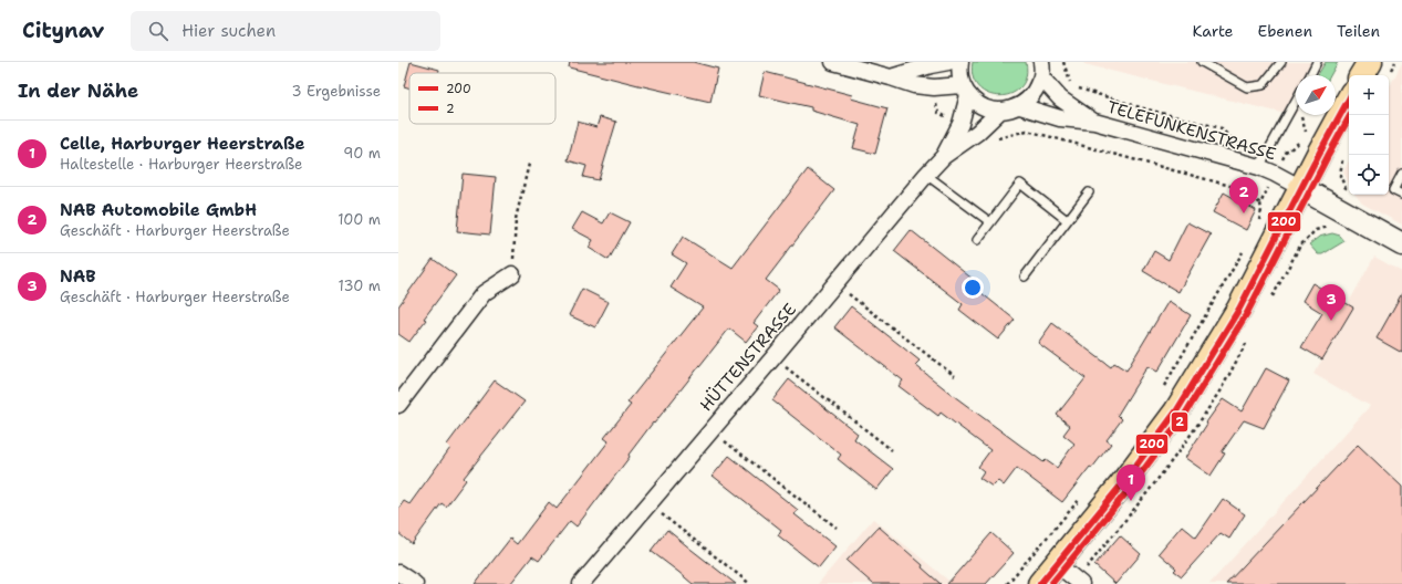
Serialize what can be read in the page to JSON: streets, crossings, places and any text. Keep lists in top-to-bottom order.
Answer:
{
  "streets": {
    "street": ["TELEFUNKENSTRASSE", "HÜTTENSTRASSE"]
  },
  "lines": ["transit line 200", "transit line 2"],
  "legend": ["200", "2"],
  "north": "top right",
  "page": {
    "header": "Citynav",
    "search": "Hier suchen",
    "nav": ["Karte", "Ebenen", "Teilen"],
    "heading": ["In der Nähe", "3 Ergebnisse"],
    "map_buttons": ["+", "−"],
    "list": [
      {
        "mark": "1",
        "name": "Celle, Harburger Heerstraße",
        "note": "Haltestelle · Harburger Heerstraße",
        "value": "90 m"
      },
      {
        "mark": "2",
        "name": "NAB Automobile GmbH",
        "note": "Geschäft · Harburger Heerstraße",
        "value": "100 m"
      },
      {
        "mark": "3",
        "name": "NAB",
        "note": "Geschäft · Harburger Heerstraße",
        "value": "130 m"
      }
    ],
    "pins": ["2", "3", "1"]
  }
}
